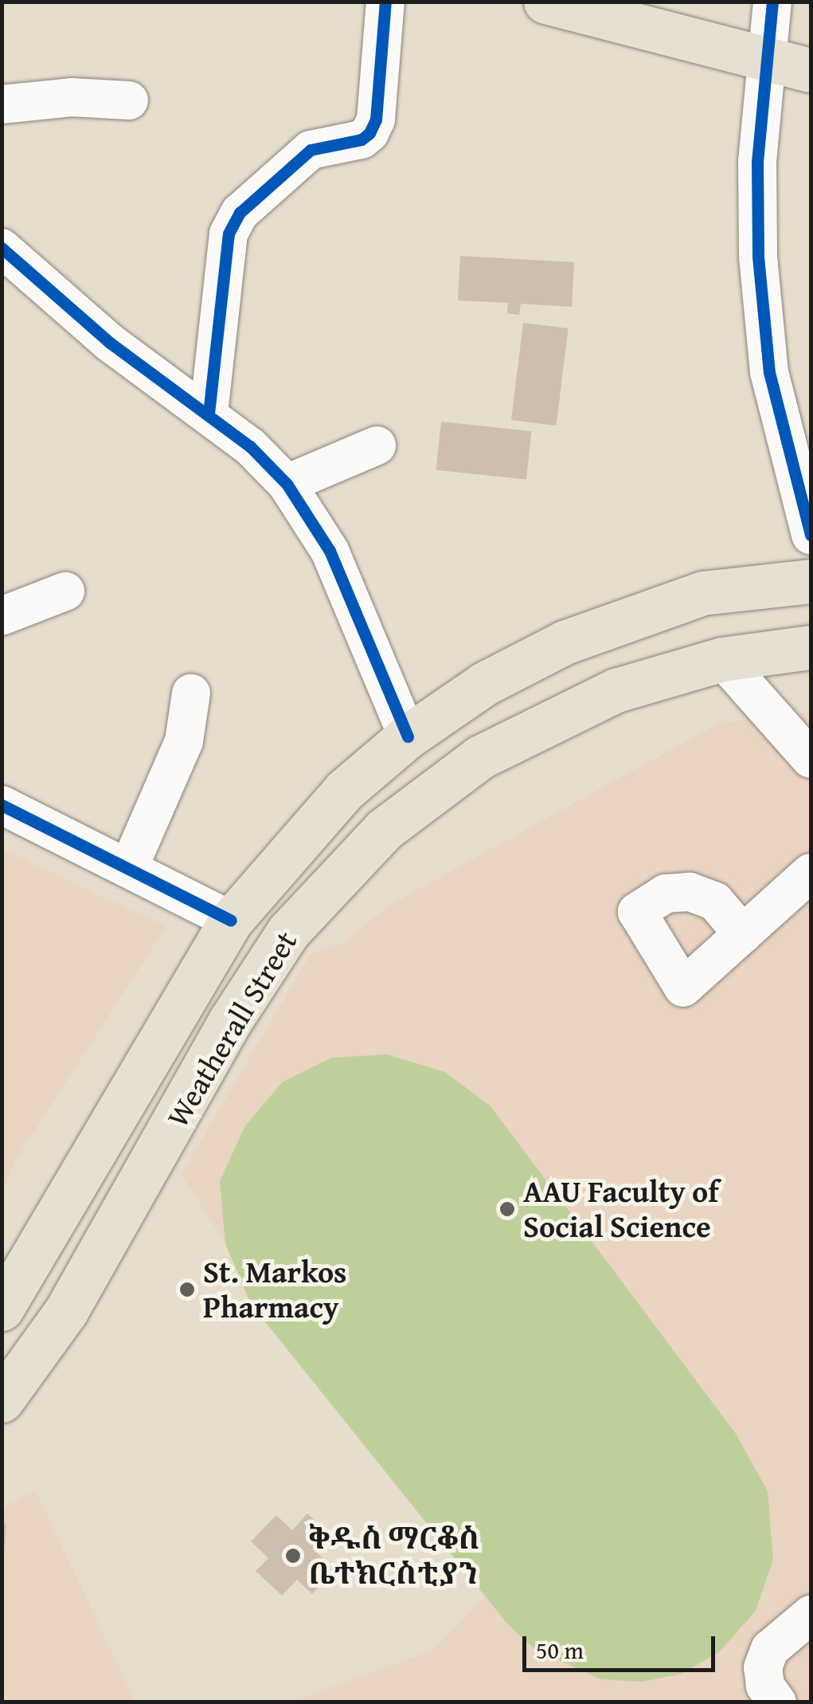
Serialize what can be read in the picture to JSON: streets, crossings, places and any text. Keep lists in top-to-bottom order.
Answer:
{
  "streets": {
    "main road": ["Weatherall Street"]
  },
  "places": ["AAU Faculty of Social Science", "St. Markos Pharmacy", "ቅዱስ ማርቆስ ቤተክርስቲያን"],
  "scale_bar": "50 m"
}
